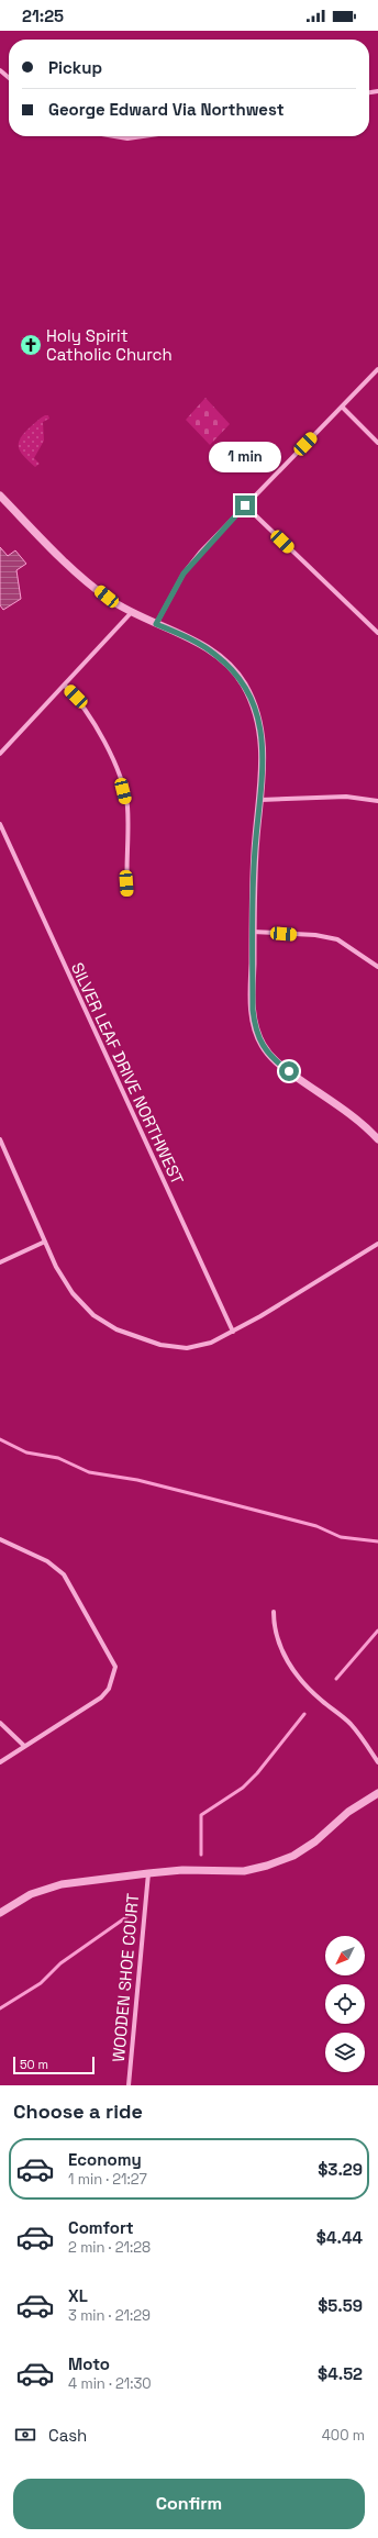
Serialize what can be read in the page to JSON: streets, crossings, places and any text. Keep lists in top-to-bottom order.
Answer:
{
  "streets": {
    "street": ["SILVER LEAF DRIVE NORTHWEST", "WOODEN SHOE COURT"]
  },
  "places": {
    "church": ["Holy Spirit Catholic Church"]
  },
  "scale_bar": "50 m",
  "north": "bottom left",
  "page": {
    "status": "21:25",
    "banner": ["Pickup", "George Edward Via Northwest"],
    "bubble": "1 min",
    "scale": "50 m",
    "heading": "Choose a ride",
    "list": [
      {
        "name": "Economy",
        "note": "1 min · 21:27",
        "value": "$3.29"
      },
      {
        "name": "Comfort",
        "note": "2 min · 21:28",
        "value": "$4.44"
      },
      {
        "name": "XL",
        "note": "3 min · 21:29",
        "value": "$5.59"
      },
      {
        "name": "Moto",
        "note": "4 min · 21:30",
        "value": "$4.52"
      }
    ],
    "pay": ["Cash", "400 m"],
    "buttons": "Confirm"
  }
}
